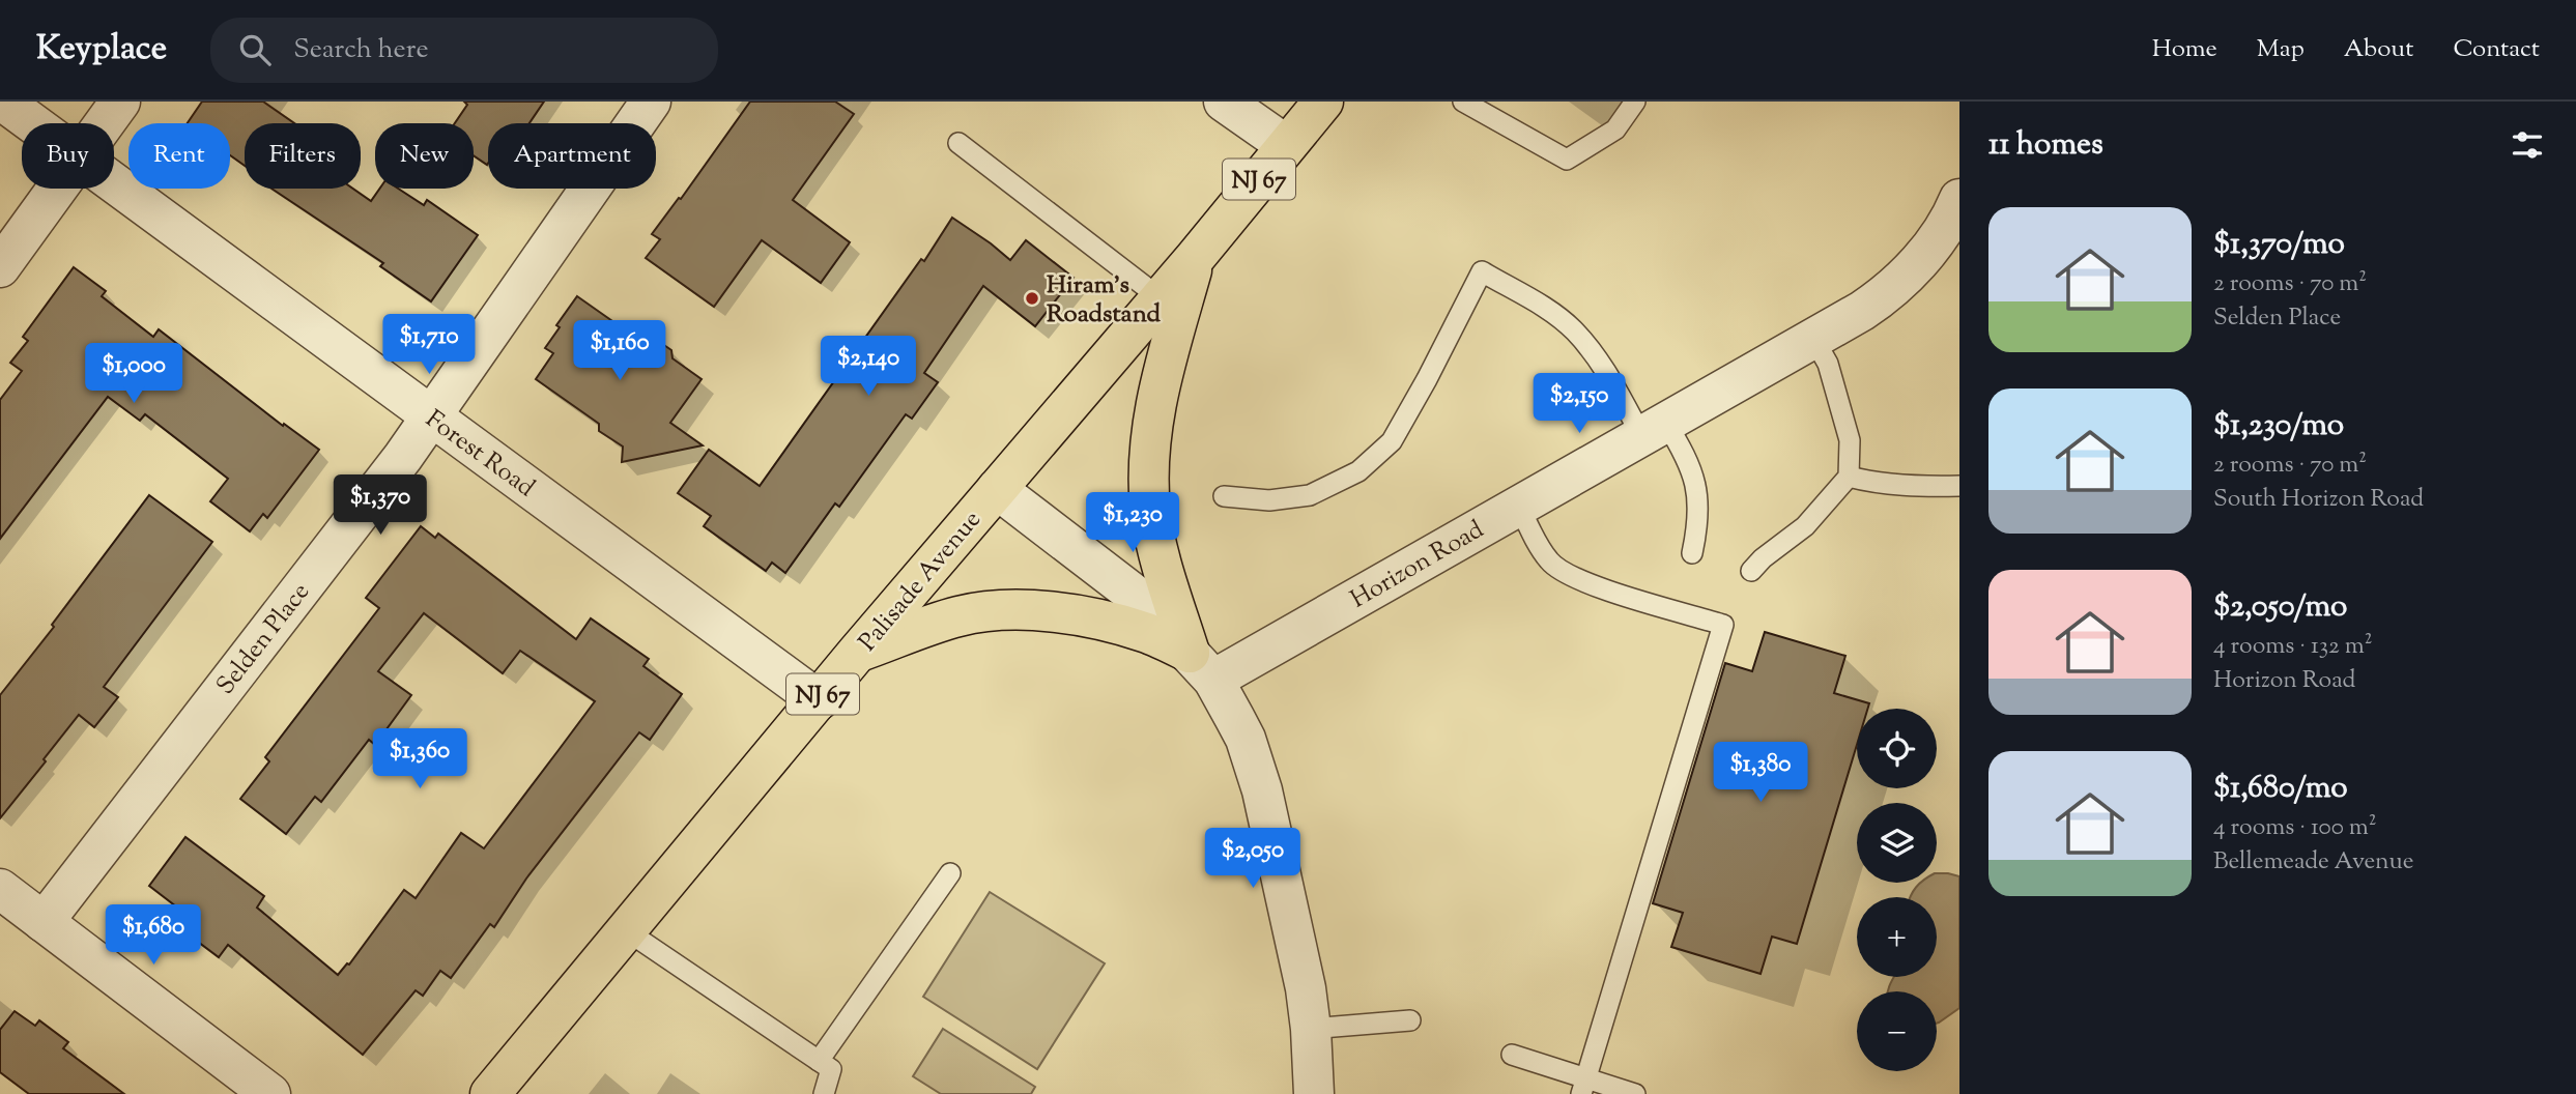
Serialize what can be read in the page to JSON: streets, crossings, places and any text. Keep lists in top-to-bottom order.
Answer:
{
  "streets": {
    "main road": ["NJ 67", "Palisade Avenue"],
    "street": ["Forest Road", "Horizon Road", "Selden Place"]
  },
  "crossings": [
    ["Forest Road", "Palisade Avenue"],
    ["Forest Road", "Selden Place"]
  ],
  "places": ["Hiram's Roadstand"],
  "page": {
    "header": "Keyplace",
    "search": "Search here",
    "nav": [
      "Home",
      "Map",
      "About",
      "Contact"
    ],
    "heading": "11 homes",
    "chip": [
      "Buy",
      "Rent",
      "Filters",
      "New",
      "Apartment"
    ],
    "list": [
      {
        "name": "$1,370/mo",
        "note": "2 rooms · 70 m² · Selden Place"
      },
      {
        "name": "$1,230/mo",
        "note": "2 rooms · 70 m² · South Horizon Road"
      },
      {
        "name": "$2,050/mo",
        "note": "4 rooms · 132 m² · Horizon Road"
      },
      {
        "name": "$1,680/mo",
        "note": "4 rooms · 100 m² · Bellemeade Avenue"
      }
    ],
    "price": [
      "$1,710",
      "$1,160",
      "$2,140",
      "$1,000",
      "$2,150",
      "$1,370",
      "$1,230",
      "$1,360",
      "$1,380",
      "$2,050",
      "$1,680"
    ],
    "map_buttons": ["+", "−"]
  }
}
